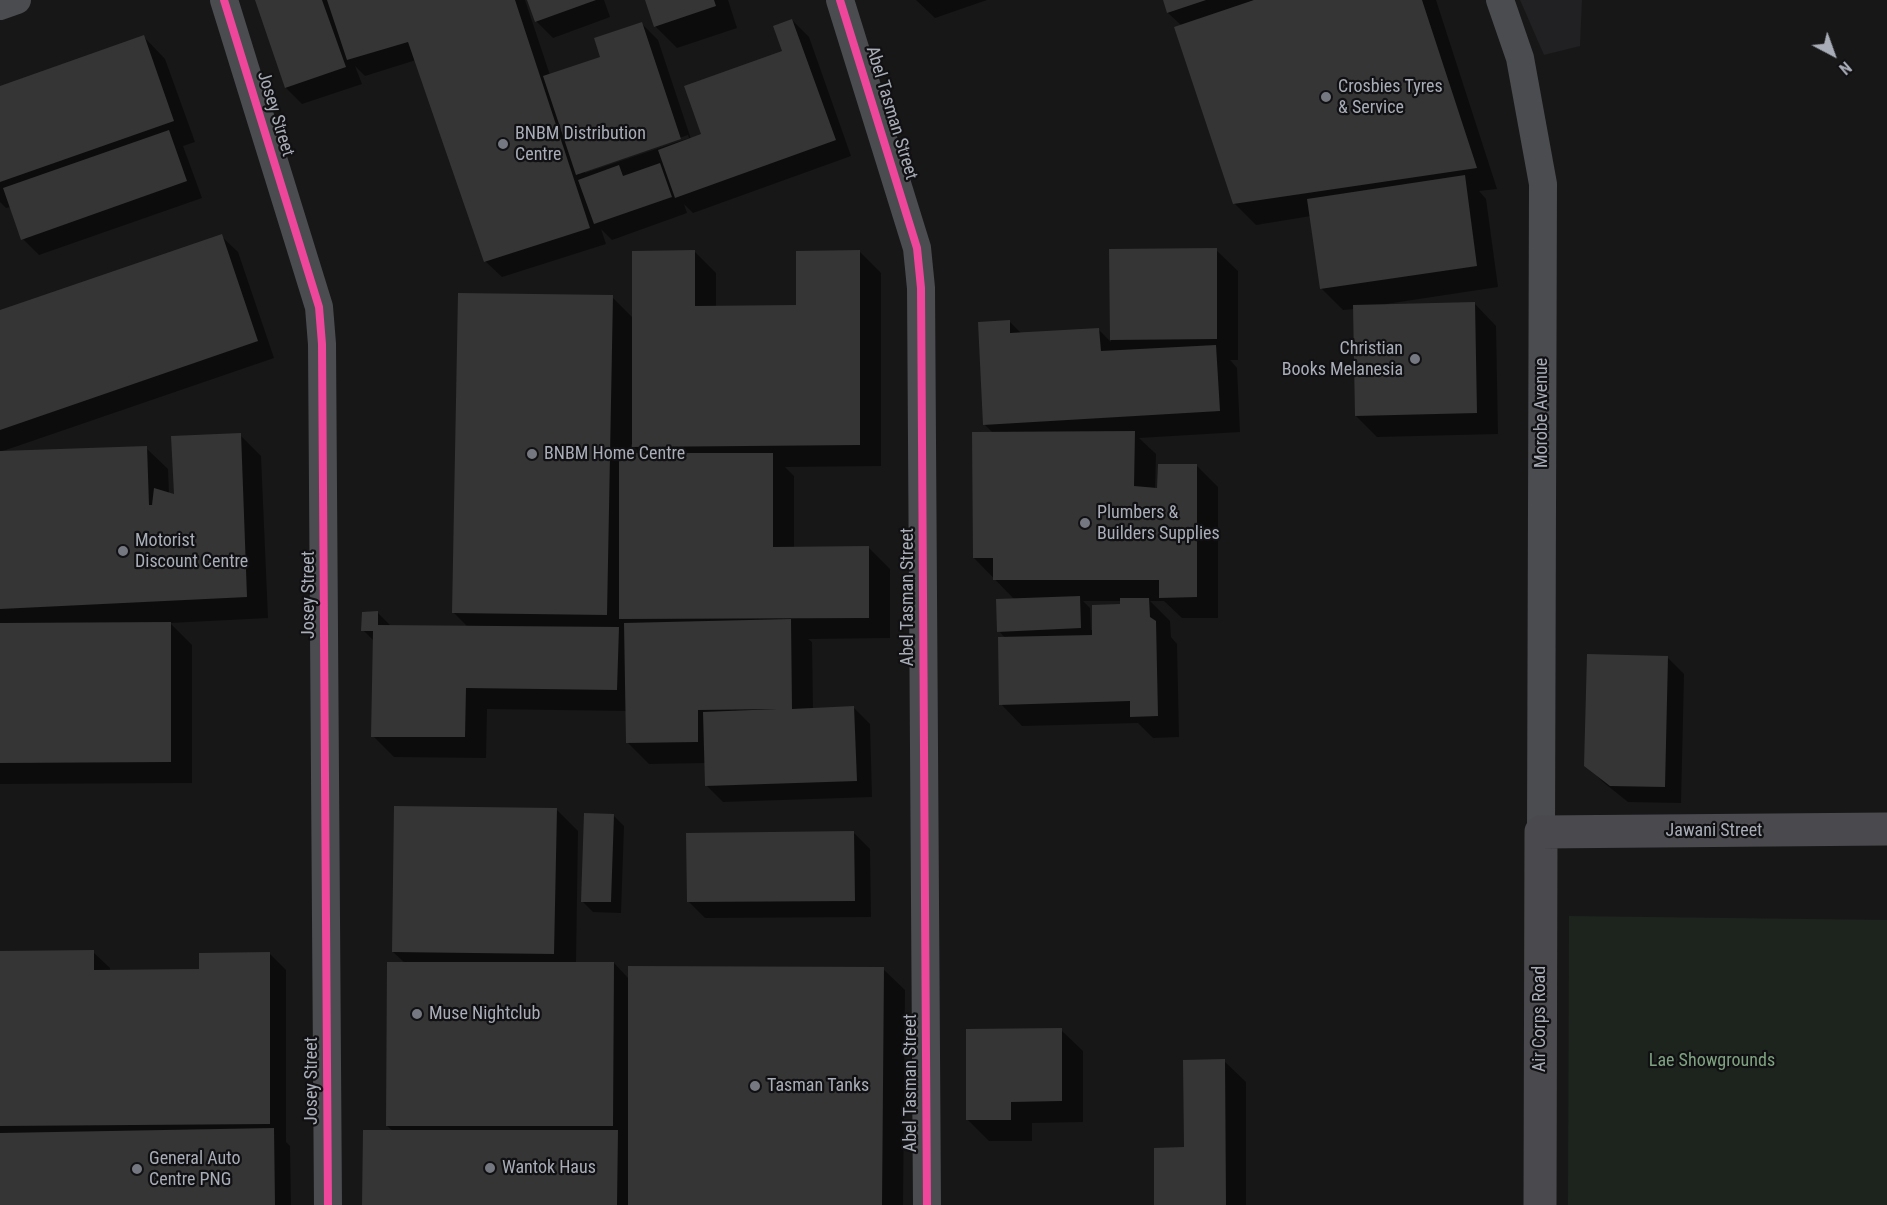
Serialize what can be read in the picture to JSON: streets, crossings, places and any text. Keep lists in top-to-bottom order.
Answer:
{
  "streets": {
    "street": [
      "Abel Tasman Street",
      "Josey Street",
      "Morobe Avenue",
      "Jawani Street",
      "Air Corps Road"
    ]
  },
  "crossings": [
    ["Morobe Avenue", "Jawani Street"],
    ["Morobe Avenue", "Air Corps Road"],
    ["Jawani Street", "Air Corps Road"]
  ],
  "parks": ["Lae Showgrounds"],
  "places": [
    "Crosbies Tyres & Service",
    "BNBM Distribution Centre",
    "Christian Books Melanesia",
    "BNBM Home Centre",
    "Plumbers & Builders Supplies",
    "Motorist Discount Centre",
    "Muse Nightclub",
    "Tasman Tanks",
    "Wantok Haus",
    "General Auto Centre PNG"
  ],
  "north": "bottom right"
}
